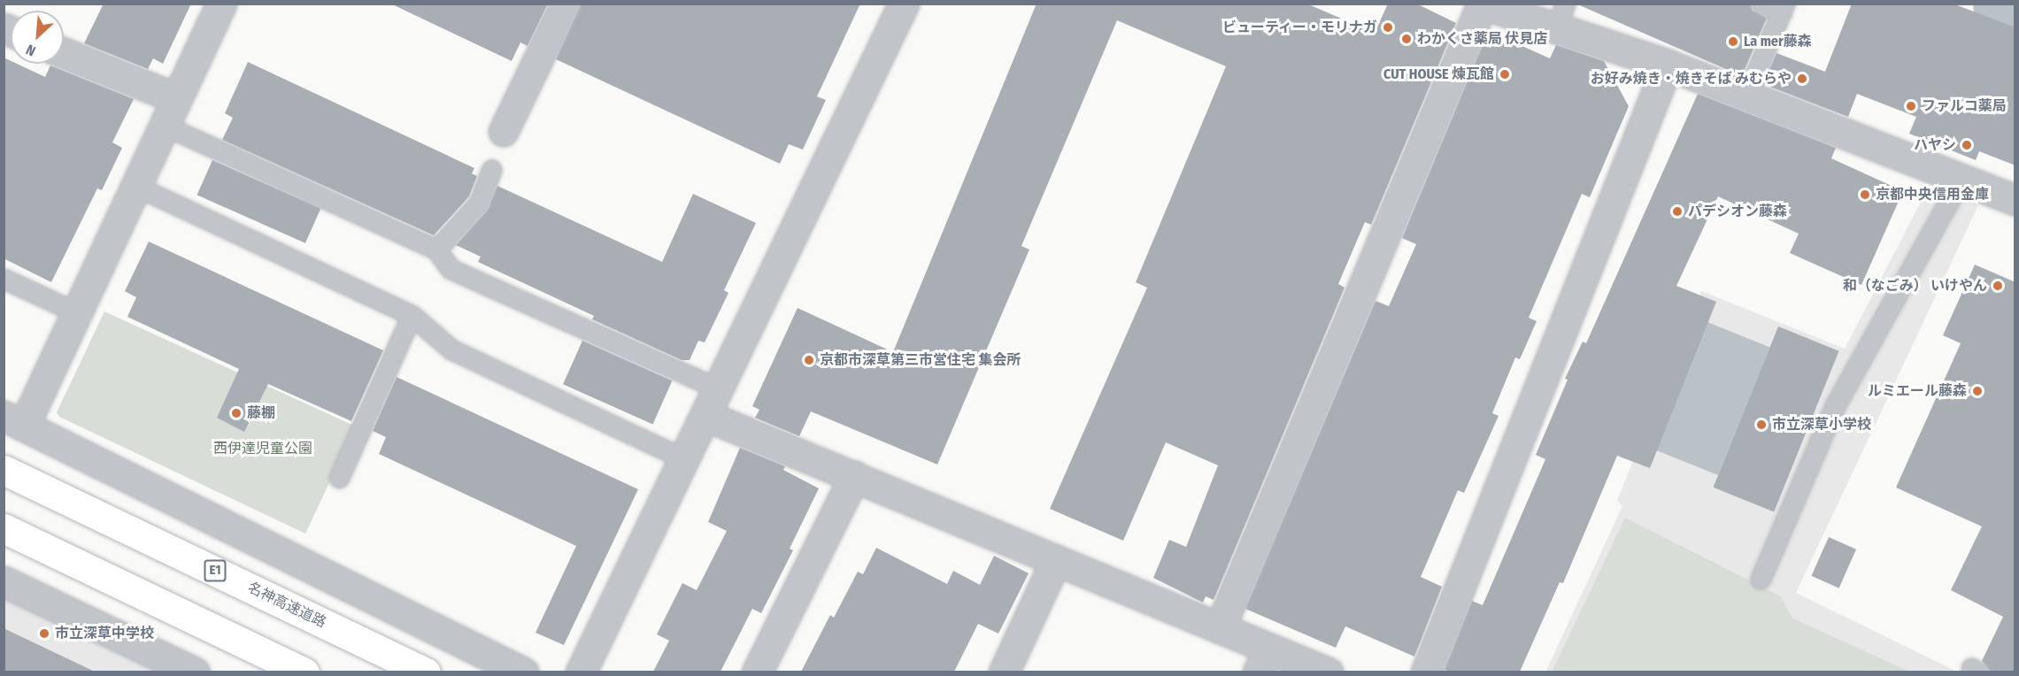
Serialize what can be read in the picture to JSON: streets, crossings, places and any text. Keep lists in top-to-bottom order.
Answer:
{
  "streets": {
    "highway": ["E1", "名神高速道路"]
  },
  "parks": ["西伊達児童公園"],
  "places": [
    "ビューティー・モリナガ",
    "わかくさ薬局 伏見店",
    "La mer藤森",
    "CUT HOUSE 煉瓦館",
    "お好み焼き・焼きそば みむらや",
    "ファルコ薬局",
    "ハヤシ",
    "京都中央信用金庫",
    "パデシオン藤森",
    "和（なごみ） いけやん",
    "京都市深草第三市営住宅 集会所",
    "ルミエール藤森",
    "藤棚",
    "市立深草小学校",
    "市立深草中学校"
  ],
  "north": "bottom left"
}
